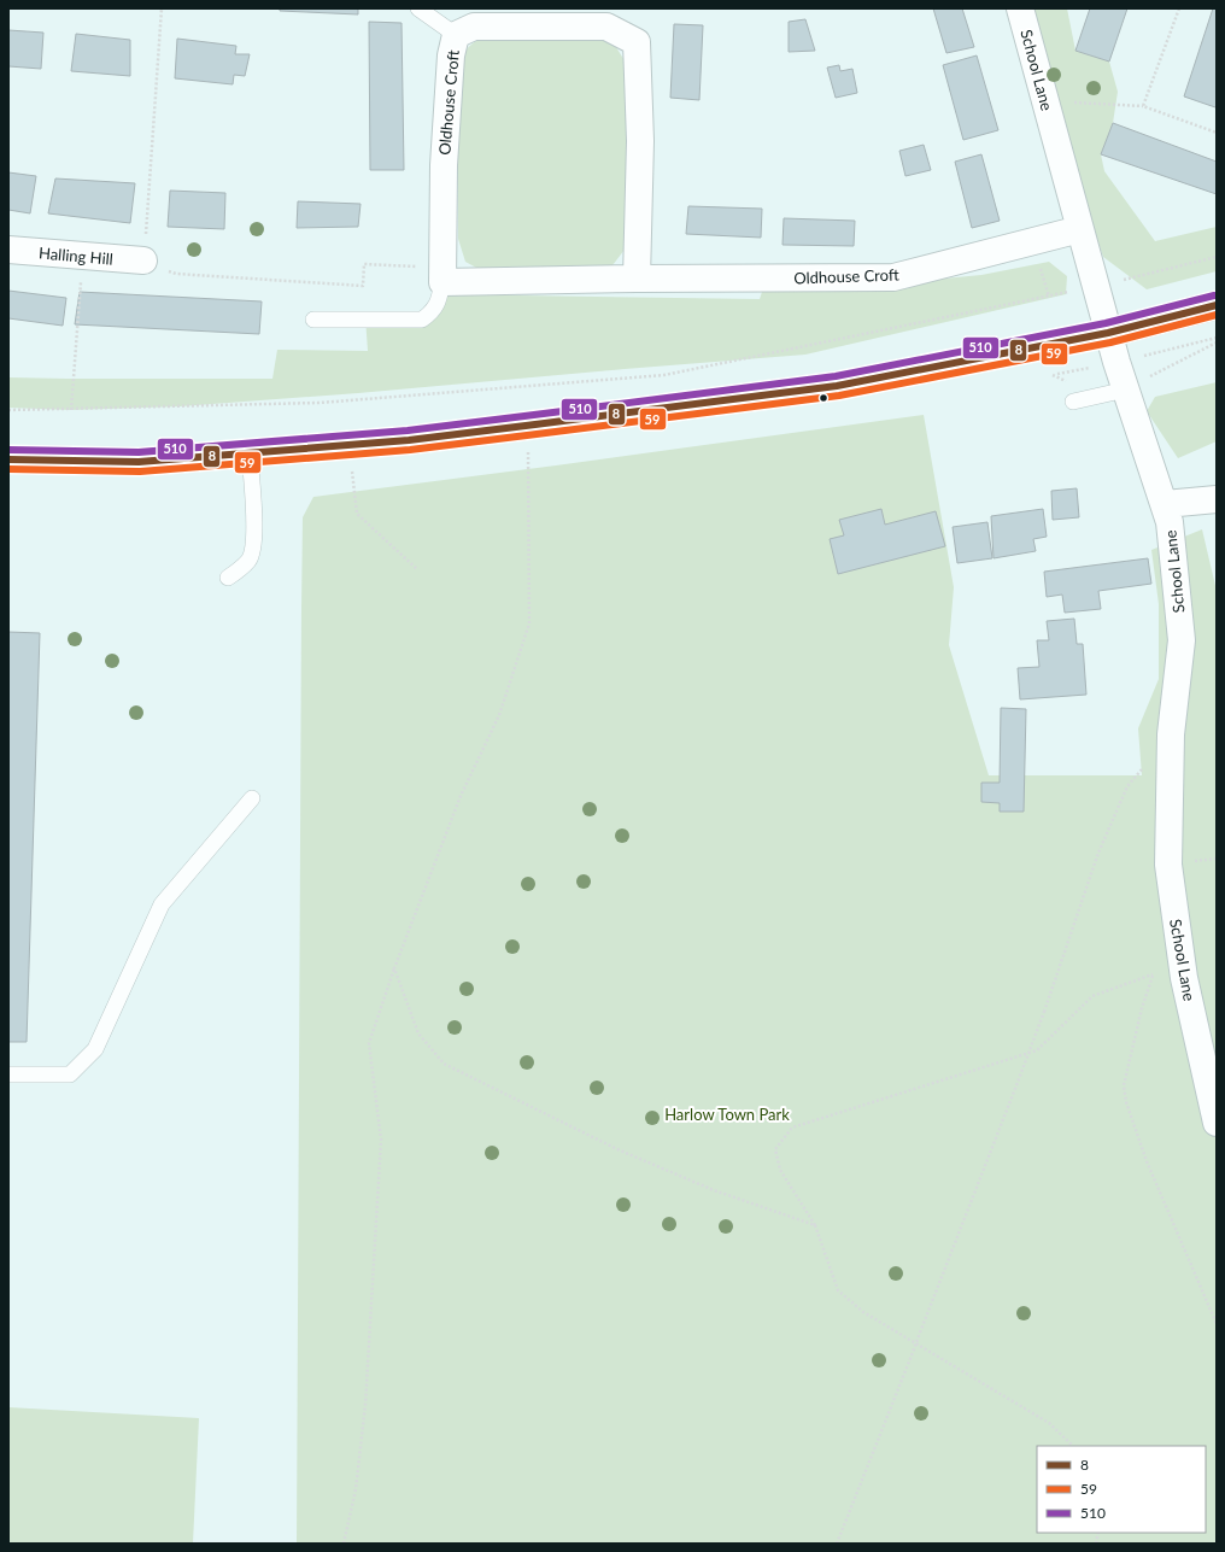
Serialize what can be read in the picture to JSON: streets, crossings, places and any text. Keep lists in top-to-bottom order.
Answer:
{
  "streets": {
    "street": ["School Lane", "Oldhouse Croft", "Halling Hill"]
  },
  "crossings": [
    ["School Lane", "Oldhouse Croft"]
  ],
  "parks": ["Harlow Town Park"],
  "lines": ["transit line 510", "transit line 8", "transit line 59"],
  "legend": ["8", "59", "510"]
}
